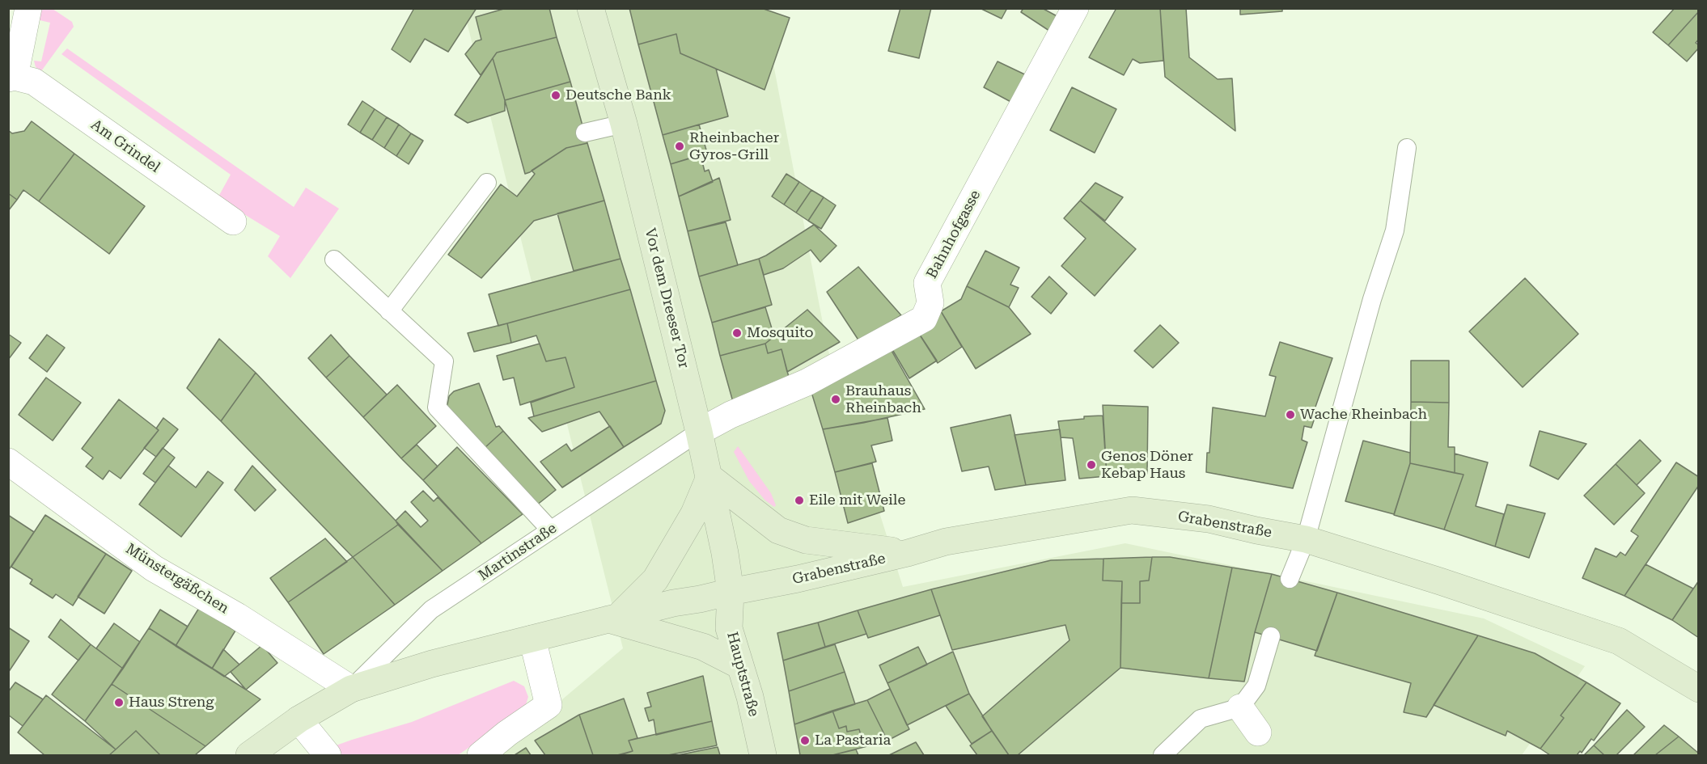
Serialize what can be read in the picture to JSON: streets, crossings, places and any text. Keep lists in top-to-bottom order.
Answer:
{
  "streets": {
    "main road": [
      "Vor dem Dreeser Tor",
      "Grabenstraße",
      "Martinstraße",
      "Hauptstraße"
    ],
    "street": ["Am Grindel", "Bahnhofgasse", "Münstergäßchen"]
  },
  "crossings": [
    ["Bahnhofgasse", "Vor dem Dreeser Tor"],
    ["Bahnhofgasse", "Martinstraße"],
    ["Vor dem Dreeser Tor", "Grabenstraße"],
    ["Vor dem Dreeser Tor", "Martinstraße"],
    ["Vor dem Dreeser Tor", "Hauptstraße"],
    ["Grabenstraße", "Martinstraße"],
    ["Grabenstraße", "Hauptstraße"],
    ["Martinstraße", "Münstergäßchen"],
    ["Martinstraße", "Hauptstraße"]
  ],
  "places": [
    "Deutsche Bank",
    "Rheinbacher Gyros-Grill",
    "Mosquito",
    "Brauhaus Rheinbach",
    "Wache Rheinbach",
    "Genos Döner Kebap Haus",
    "Eile mit Weile",
    "Haus Streng",
    "La Pastaria"
  ]
}
